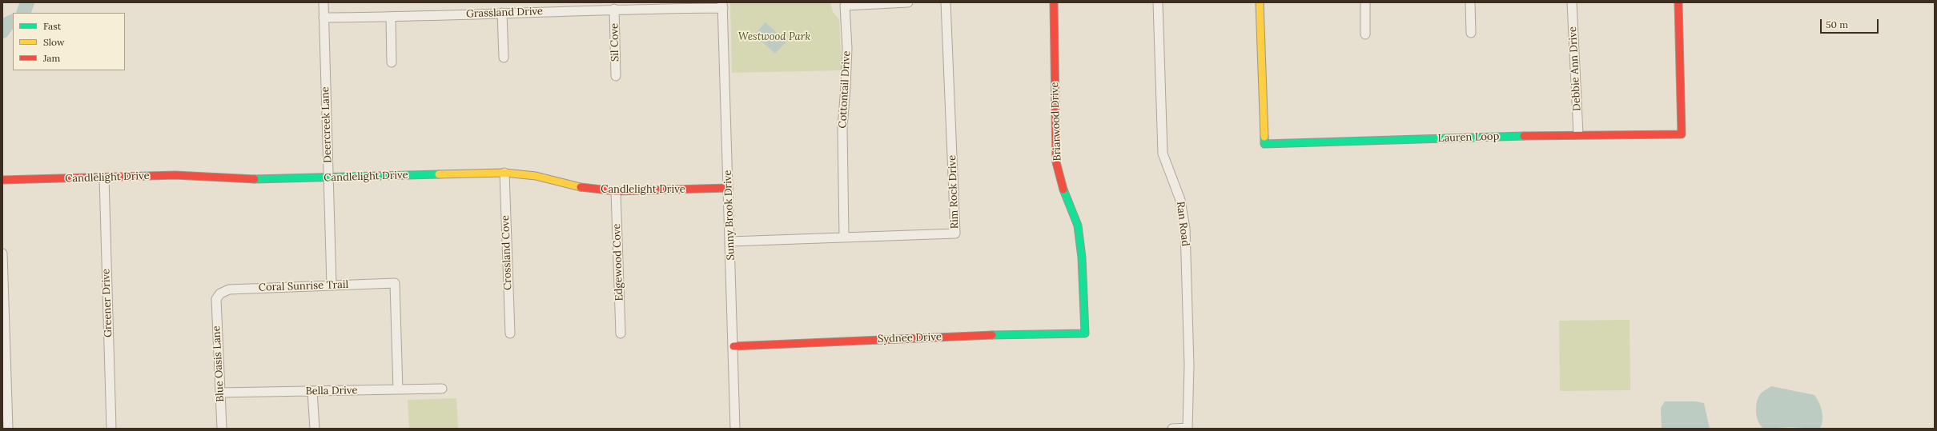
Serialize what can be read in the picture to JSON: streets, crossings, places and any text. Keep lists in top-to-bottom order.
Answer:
{
  "streets": {
    "street": [
      "Grassland Drive",
      "Sil Cove",
      "Debbie Ann Drive",
      "Cottontail Drive",
      "Briarwood Drive",
      "Deercreek Lane",
      "Lauren Loop",
      "Candlelight Drive",
      "Rim Rock Drive",
      "Sunny Brook Drive",
      "Ran Road",
      "Crossland Cove",
      "Edgewood Cove",
      "Coral Sunrise Trail",
      "Greener Drive",
      "Sydnee Drive",
      "Blue Oasis Lane",
      "Bella Drive"
    ]
  },
  "crossings": [
    ["Grassland Drive", "Sil Cove"],
    ["Grassland Drive", "Deercreek Lane"],
    ["Grassland Drive", "Sunny Brook Drive"],
    ["Debbie Ann Drive", "Lauren Loop"],
    ["Cottontail Drive", "Rim Rock Drive"],
    ["Briarwood Drive", "Sydnee Drive"],
    ["Deercreek Lane", "Candlelight Drive"],
    ["Deercreek Lane", "Coral Sunrise Trail"],
    ["Candlelight Drive", "Sunny Brook Drive"],
    ["Candlelight Drive", "Crossland Cove"],
    ["Candlelight Drive", "Edgewood Cove"],
    ["Candlelight Drive", "Greener Drive"],
    ["Rim Rock Drive", "Sunny Brook Drive"],
    ["Sunny Brook Drive", "Sydnee Drive"],
    ["Coral Sunrise Trail", "Blue Oasis Lane"],
    ["Coral Sunrise Trail", "Bella Drive"],
    ["Blue Oasis Lane", "Bella Drive"]
  ],
  "parks": ["Westwood Park"],
  "legend": ["Fast", "Slow", "Jam"],
  "scale_bar": "50 m"
}
